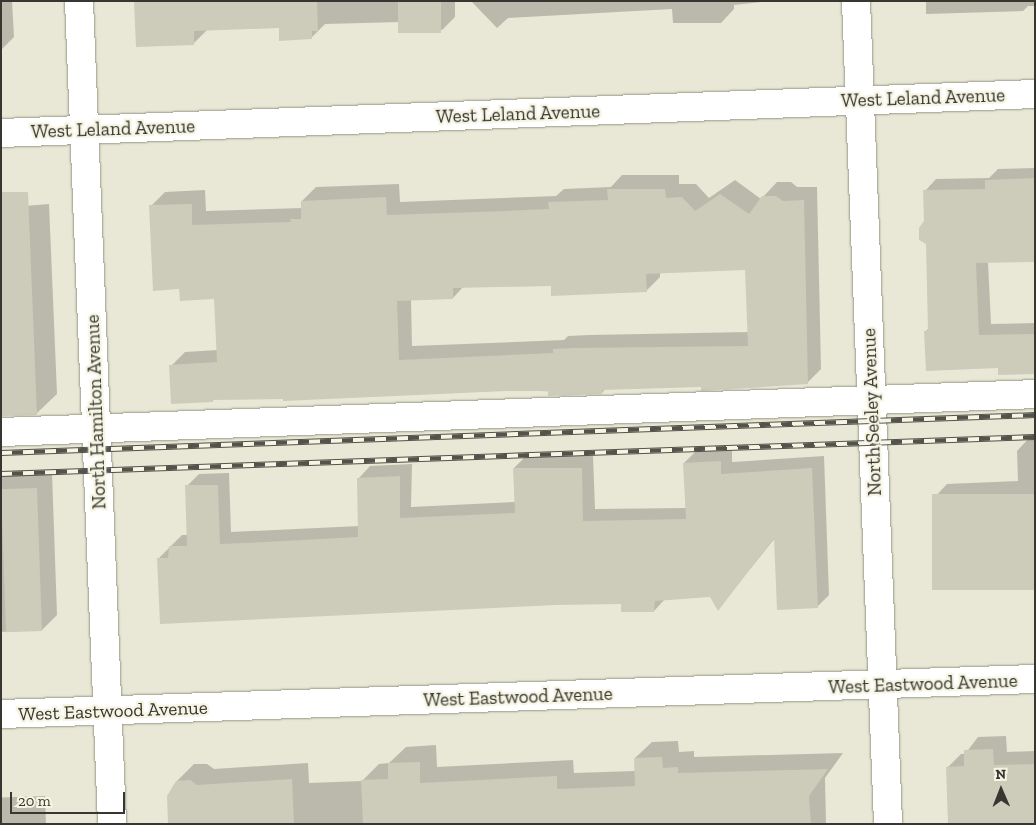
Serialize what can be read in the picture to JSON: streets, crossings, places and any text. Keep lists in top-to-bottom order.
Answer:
{
  "streets": {
    "street": [
      "West Leland Avenue",
      "North Hamilton Avenue",
      "North Seeley Avenue",
      "West Eastwood Avenue"
    ]
  },
  "crossings": [
    ["West Leland Avenue", "North Hamilton Avenue"],
    ["West Leland Avenue", "North Seeley Avenue"],
    ["North Hamilton Avenue", "West Eastwood Avenue"],
    ["North Seeley Avenue", "West Eastwood Avenue"]
  ],
  "scale_bar": "20 m",
  "north": "top"
}
